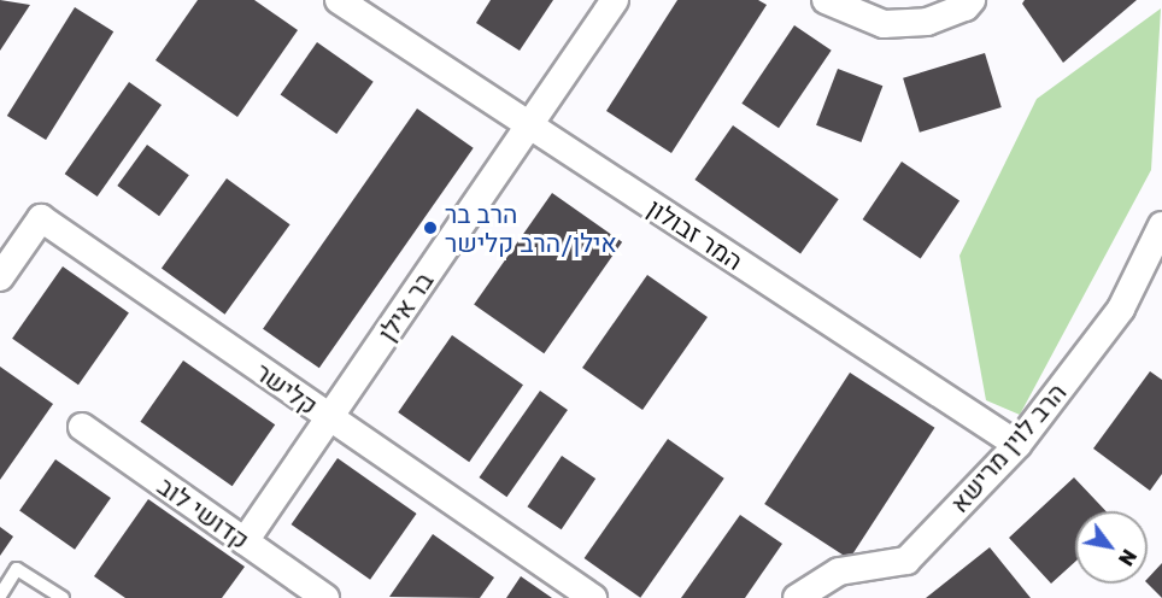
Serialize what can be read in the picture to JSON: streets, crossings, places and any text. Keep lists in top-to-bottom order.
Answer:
{
  "streets": {
    "street": [
      "המר זבולון",
      "בר אילן",
      "קלישר",
      "הרב לוין מרישא",
      "קדושי לוב"
    ]
  },
  "crossings": [
    ["המר זבולון", "בר אילן"],
    ["המר זבולון", "הרב לוין מרישא"],
    ["בר אילן", "קלישר"],
    ["בר אילן", "קדושי לוב"]
  ],
  "places": ["הרב בר אילן/הרב קלישר"],
  "north": "bottom right"
}
